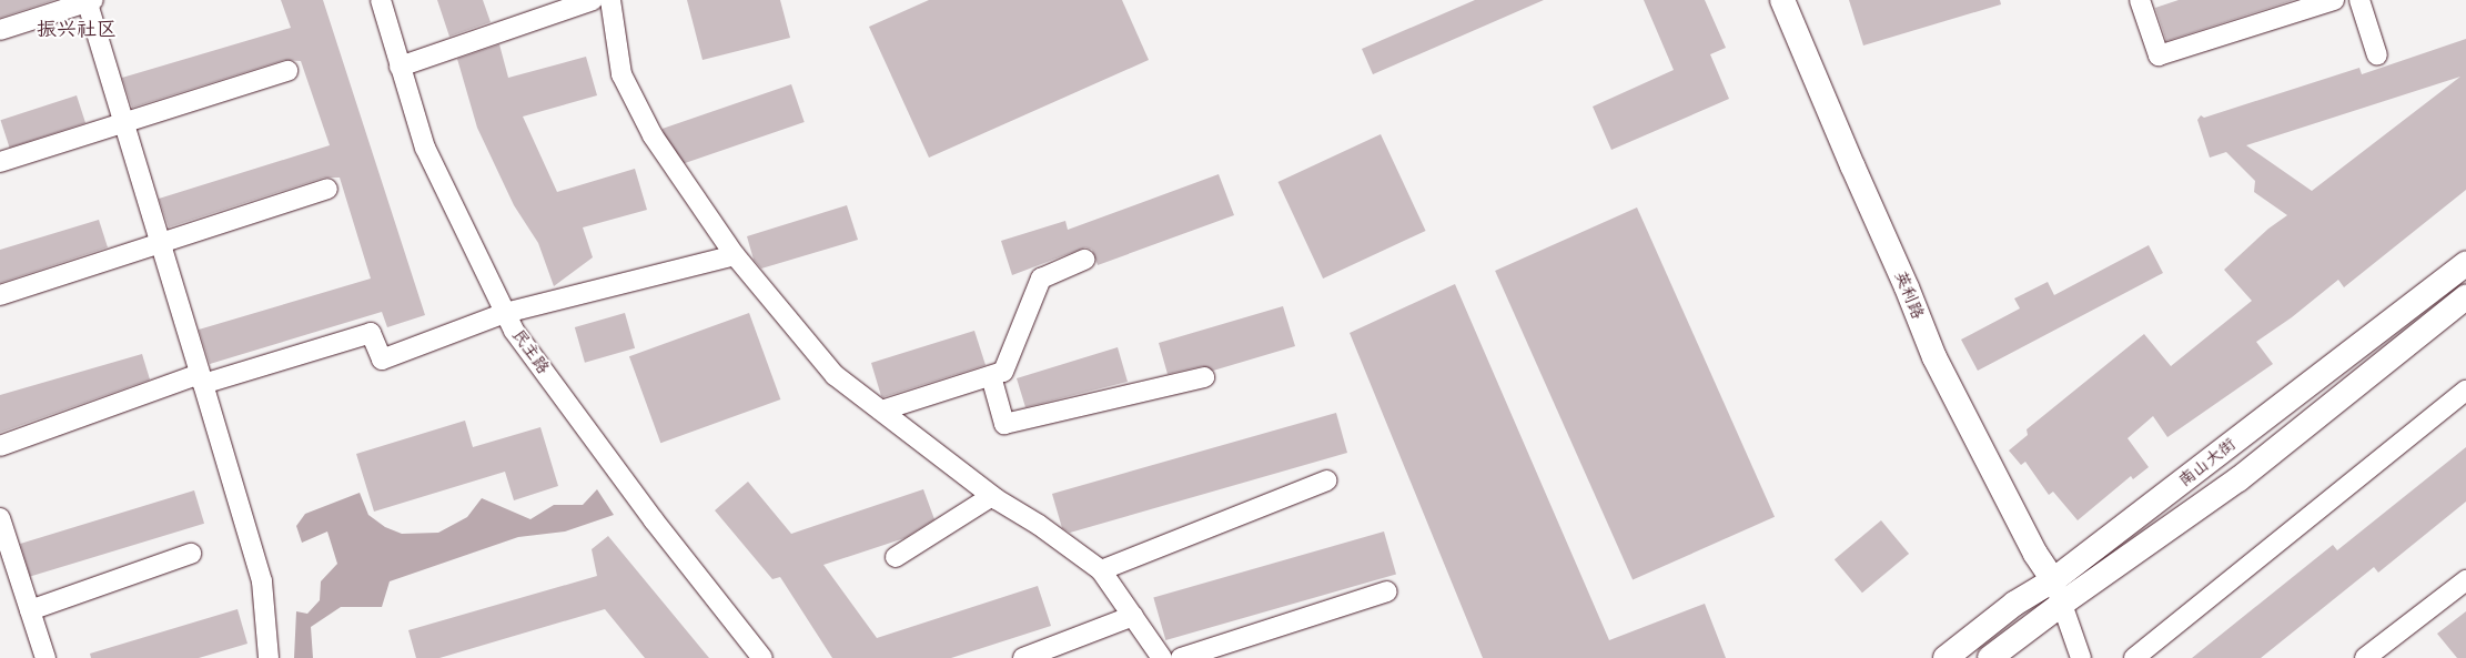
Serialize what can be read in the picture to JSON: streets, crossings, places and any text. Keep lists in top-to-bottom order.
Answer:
{
  "streets": {
    "street": ["英利路", "民主路", "南山大街"]
  },
  "crossings": [
    ["英利路", "南山大街"]
  ],
  "districts": ["振兴社区"]
}
